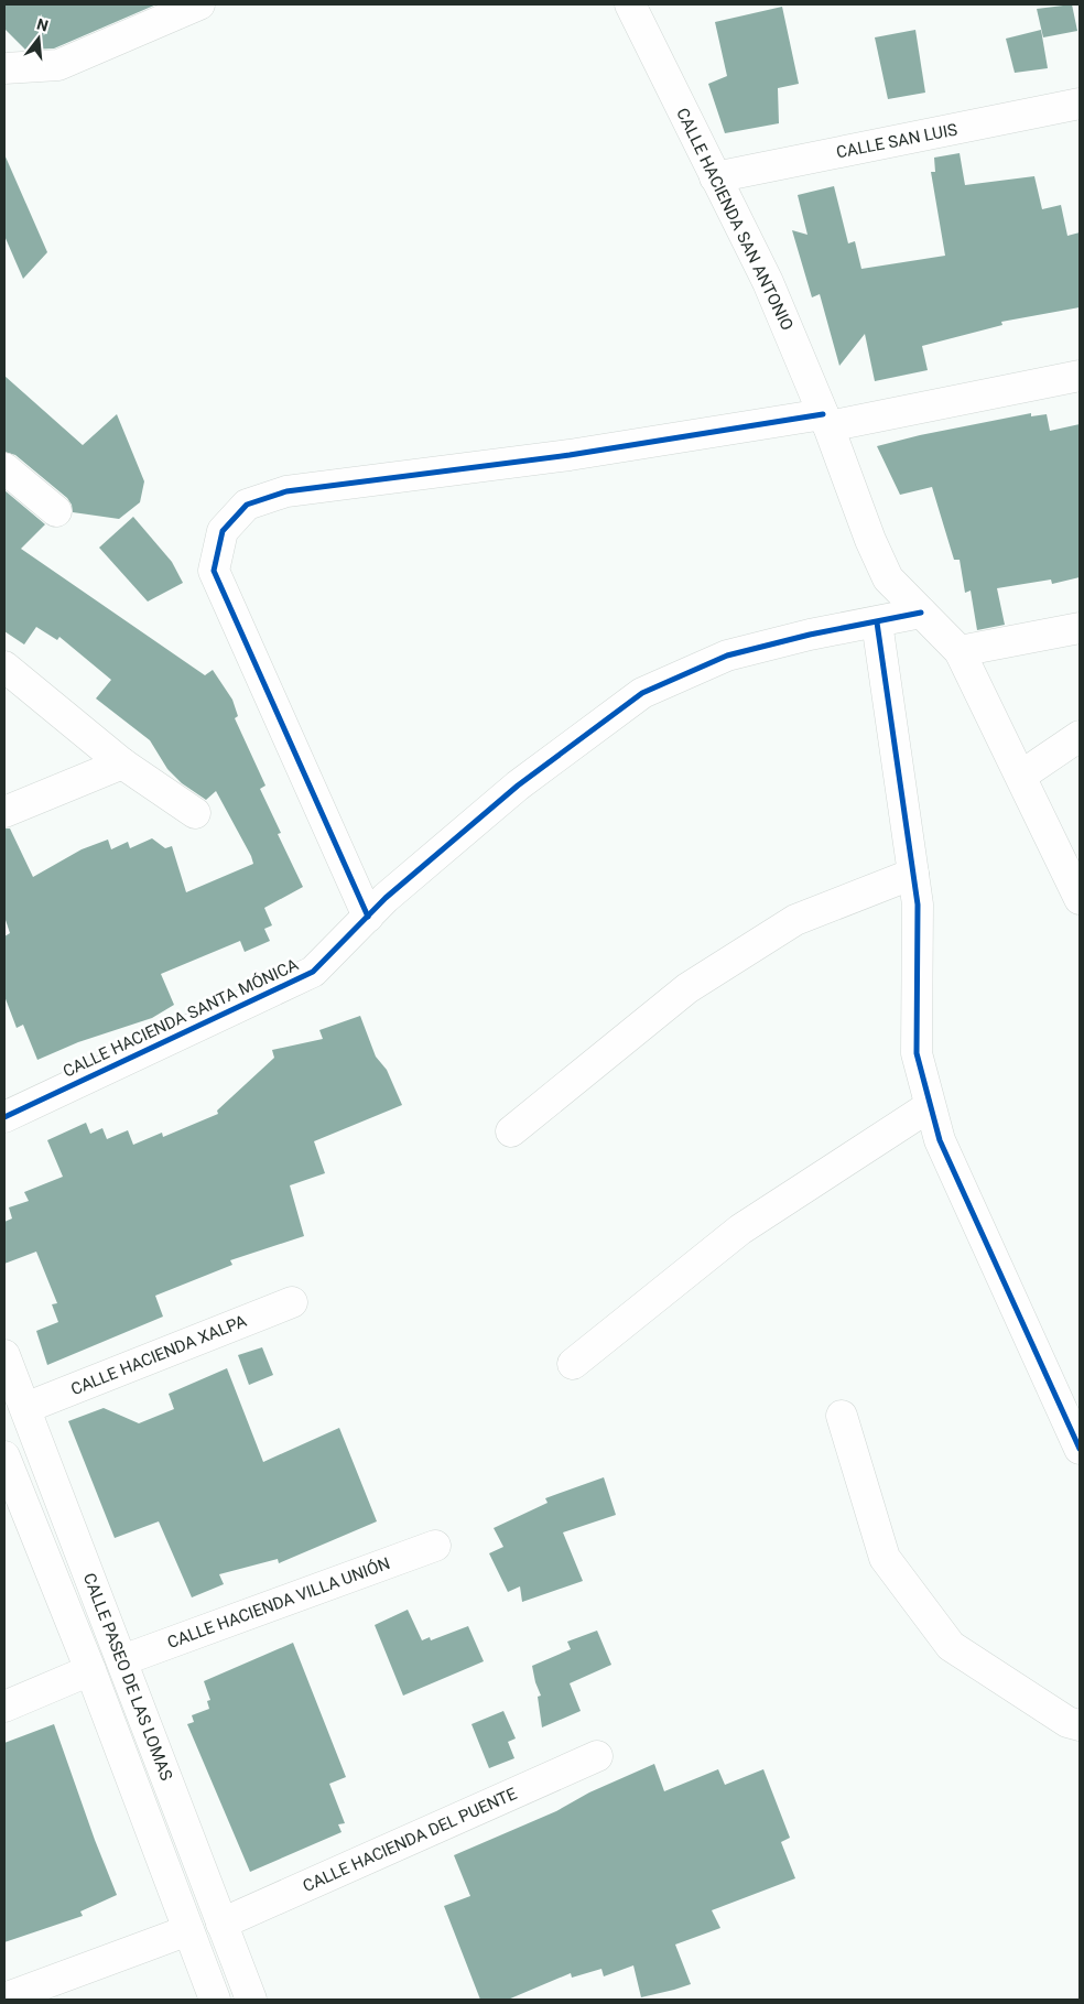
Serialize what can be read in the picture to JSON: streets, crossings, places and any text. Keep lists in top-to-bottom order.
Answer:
{
  "streets": {
    "street": [
      "CALLE SAN LUIS",
      "CALLE HACIENDA SAN ANTONIO",
      "CALLE HACIENDA SANTA MÓNICA",
      "CALLE HACIENDA XALPA",
      "CALLE HACIENDA VILLA UNIÓN",
      "CALLE PASEO DE LAS LOMAS",
      "CALLE HACIENDA DEL PUENTE"
    ]
  },
  "crossings": [
    ["CALLE SAN LUIS", "CALLE HACIENDA SAN ANTONIO"],
    ["CALLE HACIENDA SAN ANTONIO", "CALLE HACIENDA SANTA MÓNICA"],
    ["CALLE HACIENDA XALPA", "CALLE PASEO DE LAS LOMAS"],
    ["CALLE HACIENDA VILLA UNIÓN", "CALLE PASEO DE LAS LOMAS"],
    ["CALLE PASEO DE LAS LOMAS", "CALLE HACIENDA DEL PUENTE"]
  ],
  "north": "top"
}
